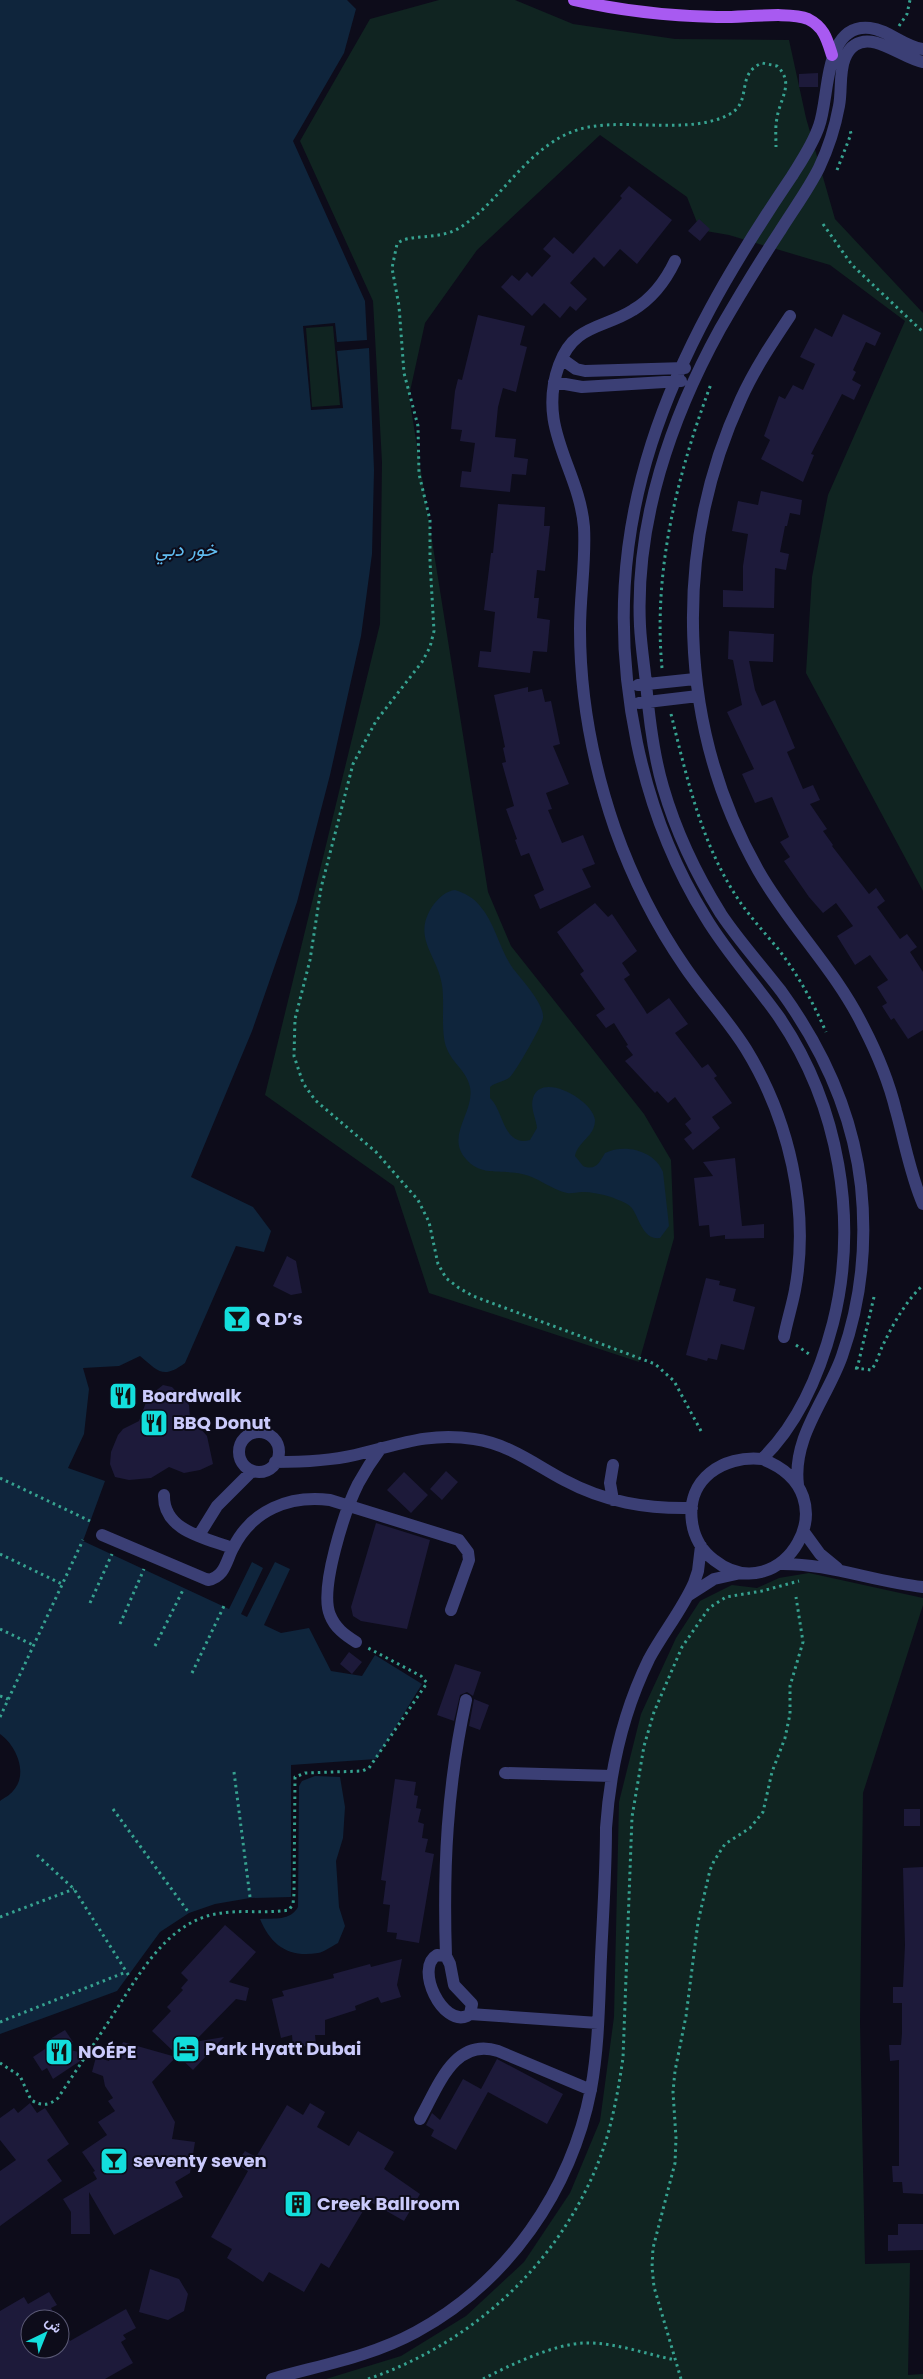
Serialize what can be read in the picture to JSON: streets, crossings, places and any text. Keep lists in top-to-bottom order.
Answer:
{
  "water": ["خور دبي"],
  "places": {
    "bar": ["Q D’s", "seventy seven"],
    "restaurant": ["Boardwalk", "BBQ Donut", "NOÉPE"],
    "hotel": ["Park Hyatt Dubai"],
    "building": ["Creek Ballroom"]
  },
  "north": "top right"
}
